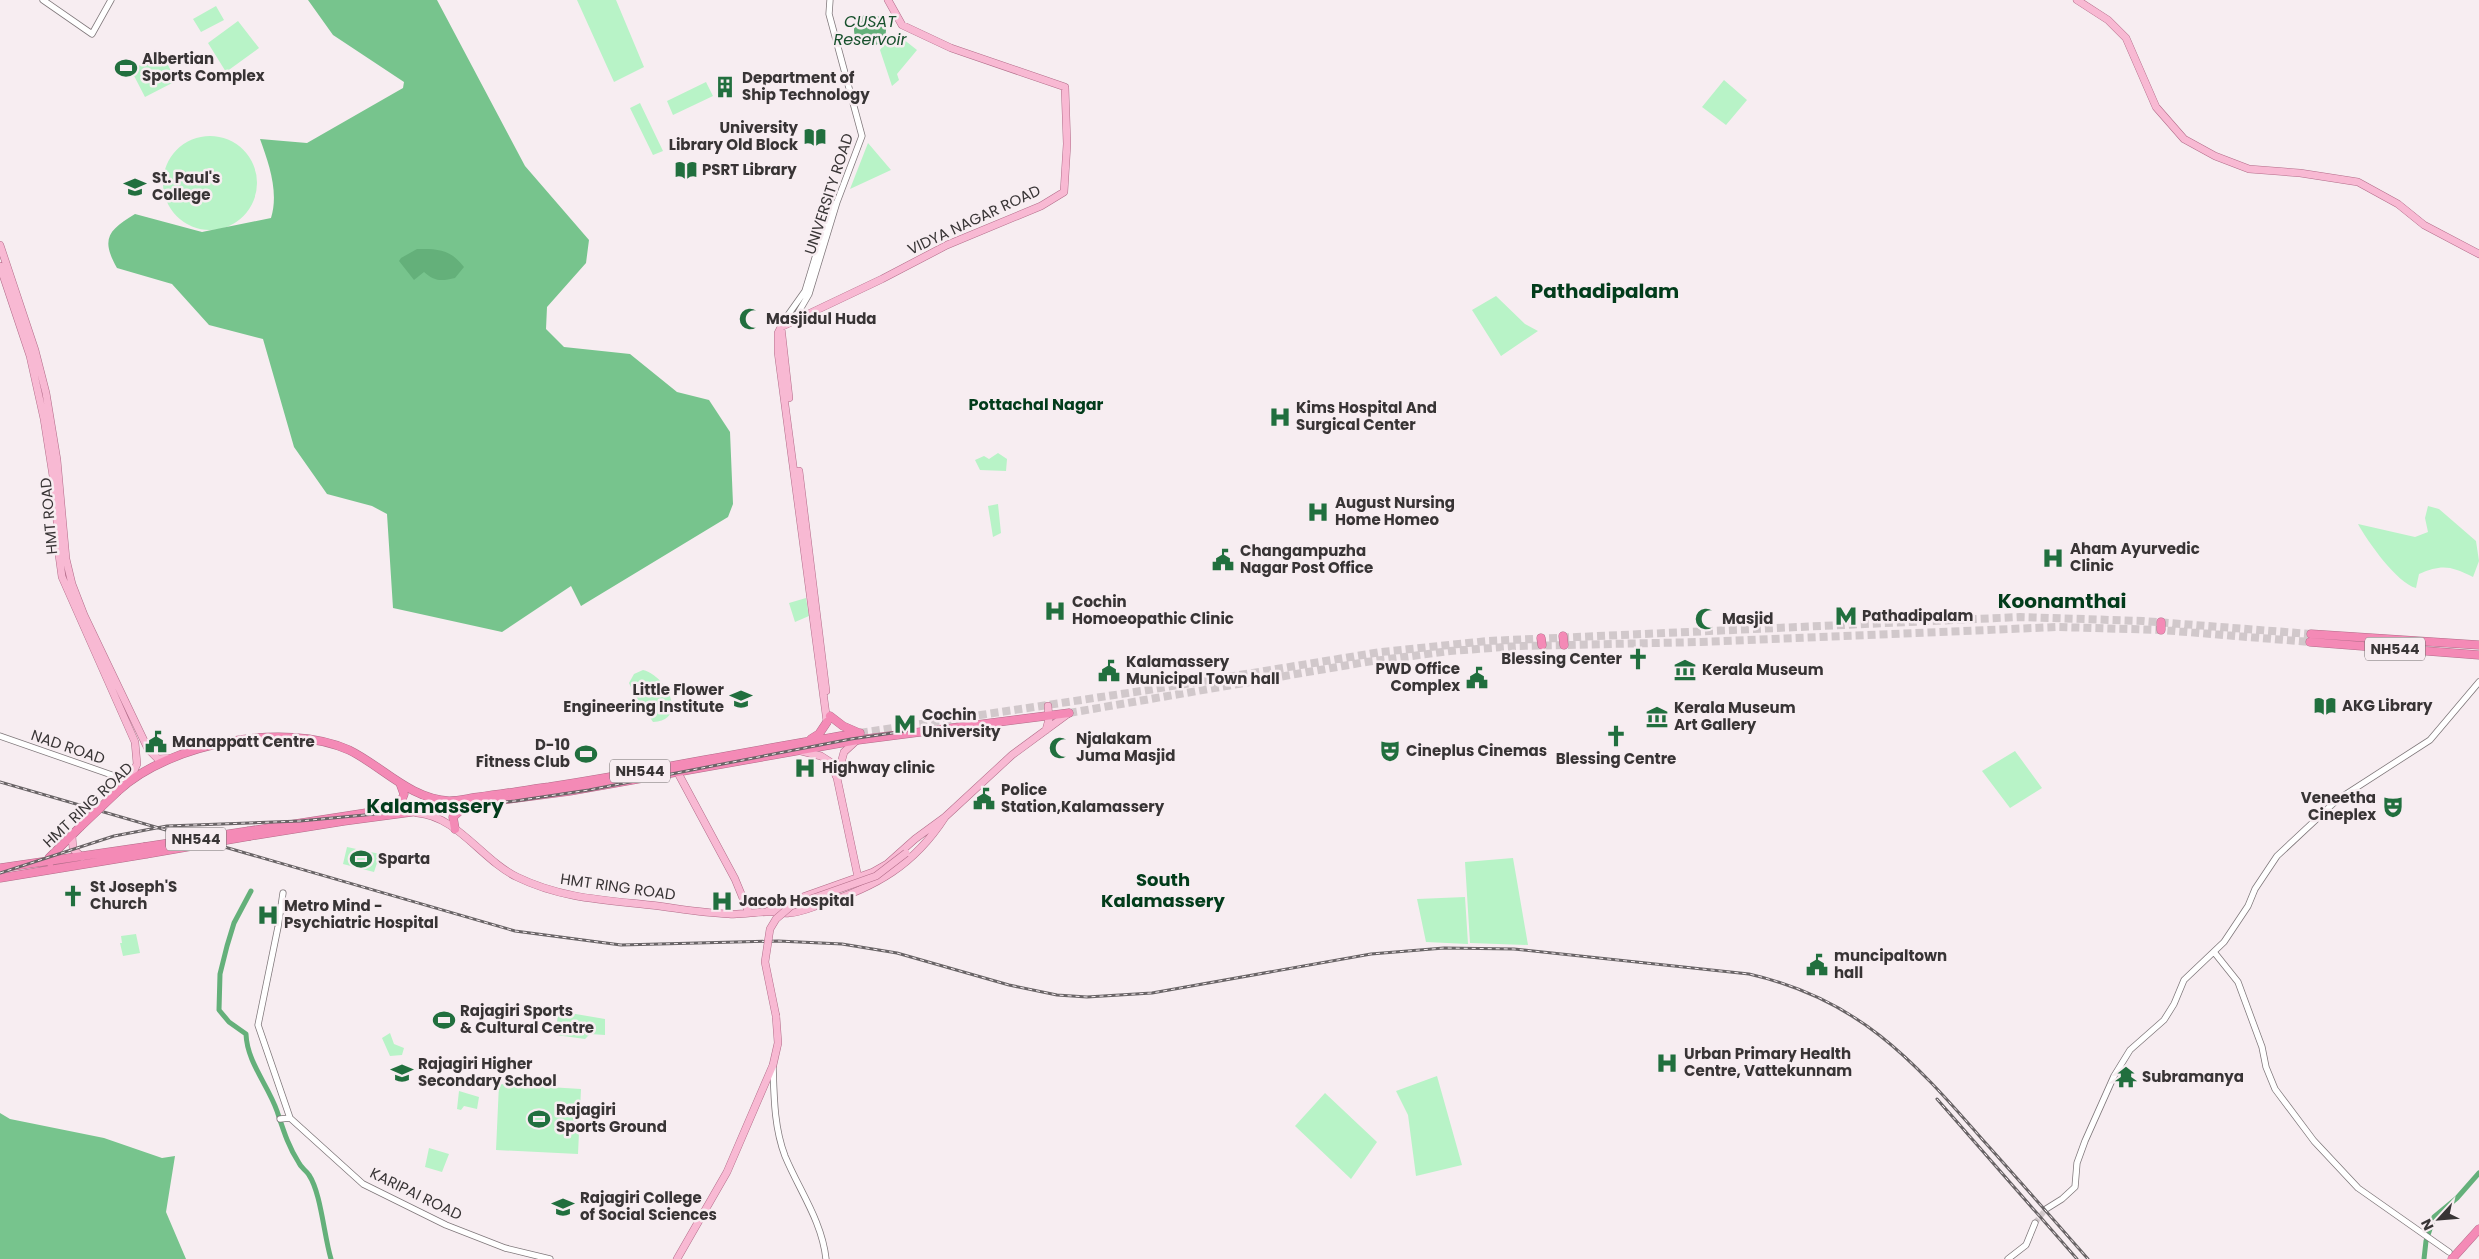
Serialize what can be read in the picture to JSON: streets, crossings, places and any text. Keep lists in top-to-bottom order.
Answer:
{
  "streets": {
    "highway": ["NH544", "HMT RING ROAD"],
    "main road": ["VIDYA NAGAR ROAD", "HMT ROAD"],
    "street": ["UNIVERSITY ROAD", "NAD ROAD", "KARIPAI ROAD"]
  },
  "crossings": [
    ["UNIVERSITY ROAD", "VIDYA NAGAR ROAD"],
    ["HMT ROAD", "NAD ROAD"],
    ["HMT ROAD", "HMT RING ROAD"],
    ["NH544", "HMT RING ROAD"],
    ["NAD ROAD", "HMT RING ROAD"]
  ],
  "districts": [
    "Pathadipalam",
    "Pottachal Nagar",
    "Koonamthai",
    "Kalamassery",
    "South Kalamassery"
  ],
  "water": ["CUSAT Reservoir"],
  "places": {
    "sports": [
      "Albertian Sports Complex",
      "D-10 Fitness Club",
      "Sparta",
      "Rajagiri Sports & Cultural Centre",
      "Rajagiri Sports Ground"
    ],
    "building": ["Department of Ship Technology"],
    "library": ["University Library Old Block", "PSRT Library", "AKG Library"],
    "school or university": [
      "St. Paul's College",
      "Little Flower Engineering Institute",
      "Rajagiri Higher Secondary School",
      "Rajagiri College of Social Sciences"
    ],
    "mosque": ["Masjidul Huda", "Masjid", "Njalakam Juma Masjid"],
    "hospital": [
      "Kims Hospital And Surgical Center",
      "August Nursing Home Homeo",
      "Aham Ayurvedic Clinic",
      "Cochin Homoeopathic Clinic",
      "Highway clinic",
      "Jacob Hospital",
      "Metro Mind - Psychiatric Hospital",
      "Urban Primary Health Centre, Vattekunnam"
    ],
    "public building": [
      "Changampuzha Nagar Post Office",
      "Kalamassery Municipal Town hall",
      "PWD Office Complex",
      "Manappatt Centre",
      "Police Station,Kalamassery",
      "muncipaltown hall"
    ],
    "metro station": ["Pathadipalam", "Cochin University"],
    "church": ["Blessing Center", "Blessing Centre", "St Joseph'S Church"],
    "museum": ["Kerala Museum", "Kerala Museum Art Gallery"],
    "theatre": ["Cineplus Cinemas", "Veneetha Cineplex"],
    "temple": ["Subramanya"]
  },
  "north": "bottom left"
}
